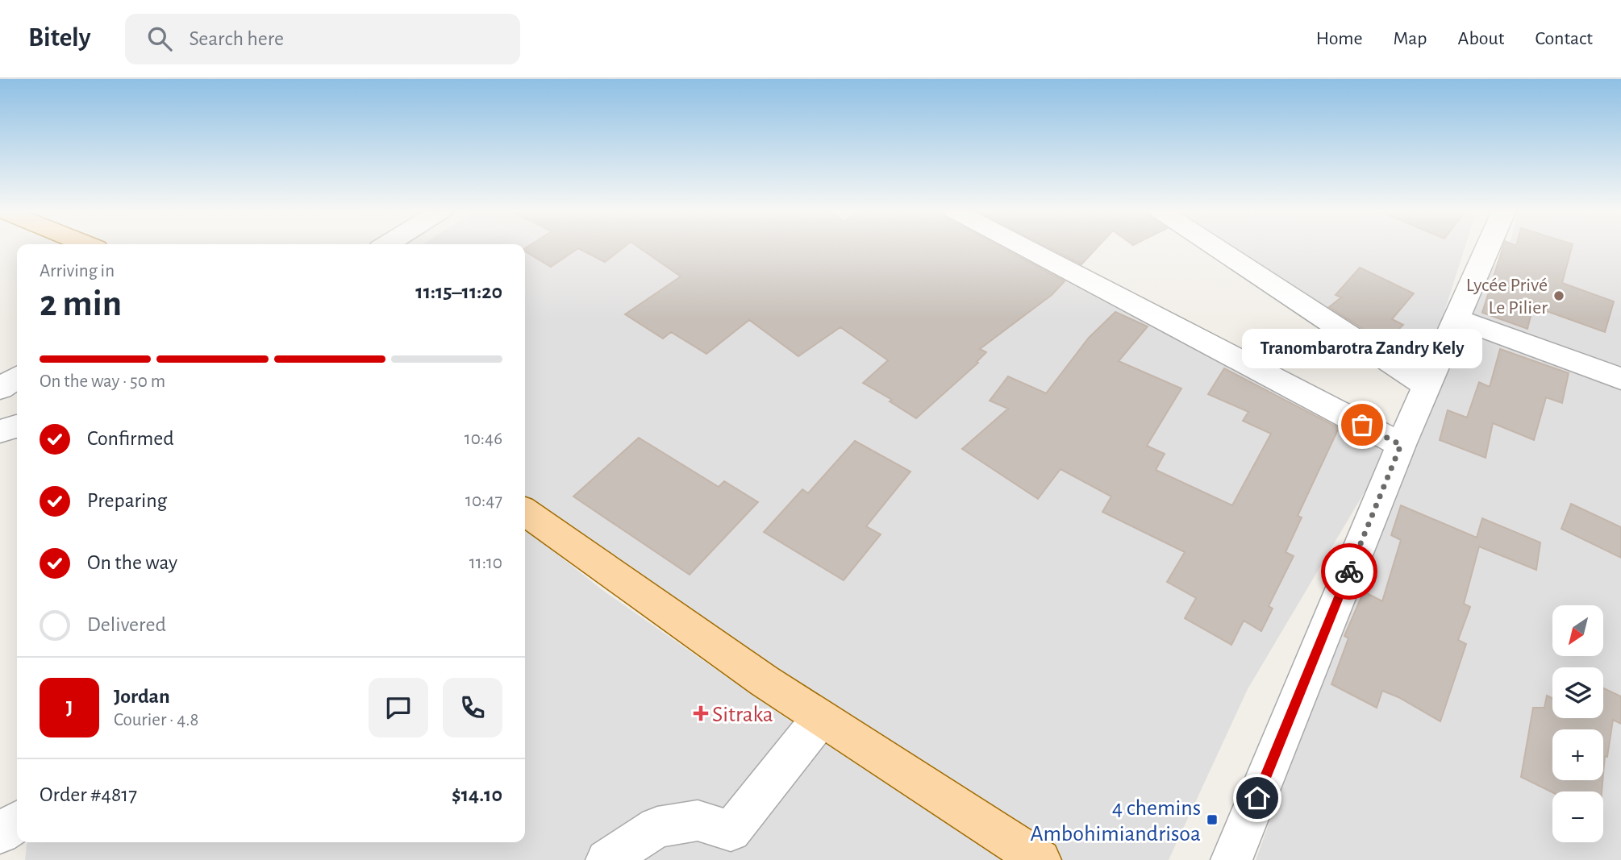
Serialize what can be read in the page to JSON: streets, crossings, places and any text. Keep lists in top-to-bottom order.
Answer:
{
  "places": {
    "other": ["Lycée Privé Le Pilier", "Tranombarotra Zandry Kely"],
    "health": ["Sitraka"],
    "transit": ["4 chemins Ambohimiandrisoa"]
  },
  "north": "bottom left",
  "page": {
    "header": "Bitely",
    "search": "Search here",
    "nav": [
      "Home",
      "Map",
      "About",
      "Contact"
    ],
    "heading": ["2 min", "Arriving in", "11:15–11:20"],
    "panel": [
      "Jordan",
      "Courier · 4.8",
      "Order #4817",
      "$14.10"
    ],
    "bubble": "Tranombarotra Zandry Kely",
    "bar": "On the way · 50 m",
    "list": [
      ["Confirmed", "10:46"],
      ["Preparing", "10:47"],
      ["On the way", "11:10"],
      "Delivered"
    ],
    "map_buttons": ["+", "−"],
    "round": "J"
  }
}
